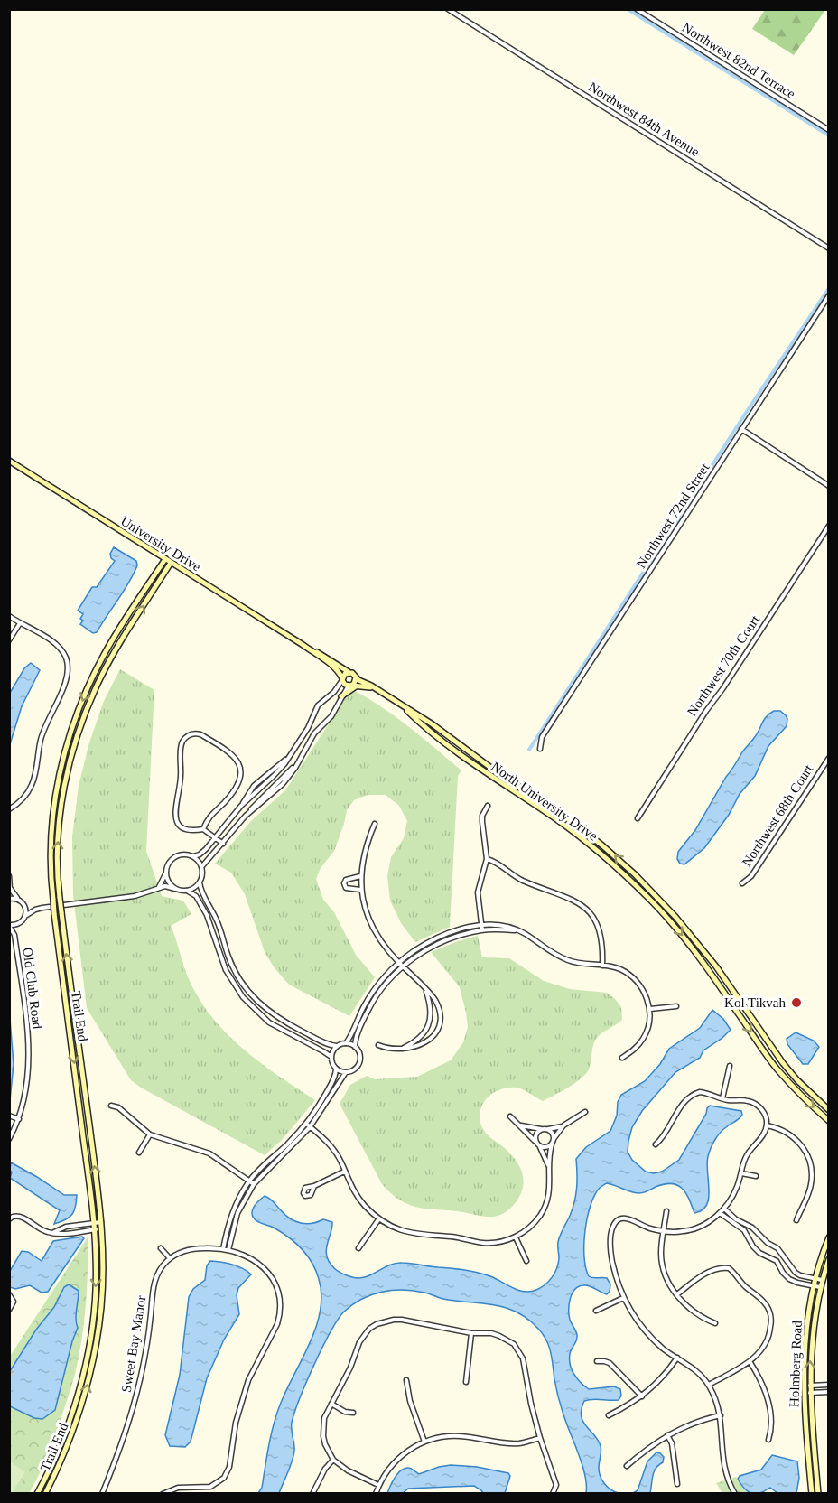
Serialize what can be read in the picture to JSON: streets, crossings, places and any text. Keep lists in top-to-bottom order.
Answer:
{
  "streets": {
    "street": [
      "Northwest 82nd Terrace",
      "Northwest 84th Avenue",
      "Northwest 72nd Street",
      "University Drive",
      "Northwest 70th Court",
      "North University Drive",
      "Northwest 68th Court",
      "Old Club Road",
      "Trail End",
      "Sweet Bay Manor",
      "Holmberg Road"
    ]
  },
  "crossings": [
    ["University Drive", "Trail End"]
  ],
  "places": ["Kol Tikvah"]
}
